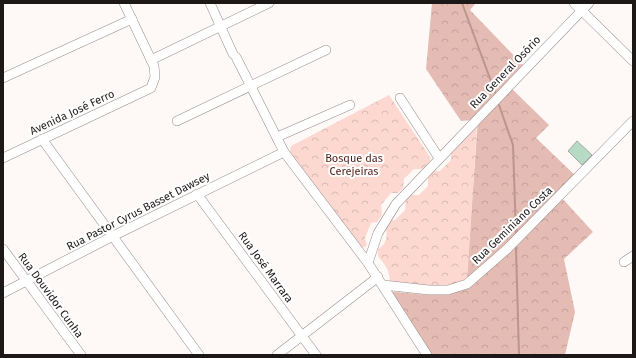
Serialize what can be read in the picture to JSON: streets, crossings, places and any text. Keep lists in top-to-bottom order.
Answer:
{
  "streets": {
    "street": [
      "Rua General Osório",
      "Avenida José Ferro",
      "Rua Pastor Cyrus Basset Dawsey",
      "Rua Geminiano Costa",
      "Rua José Marrara",
      "Rua Douvidor Cunha"
    ]
  },
  "crossings": [
    ["Rua Pastor Cyrus Basset Dawsey", "Rua José Marrara"],
    ["Rua Pastor Cyrus Basset Dawsey", "Rua Douvidor Cunha"]
  ],
  "parks": ["Bosque das Cerejeiras"]
}
